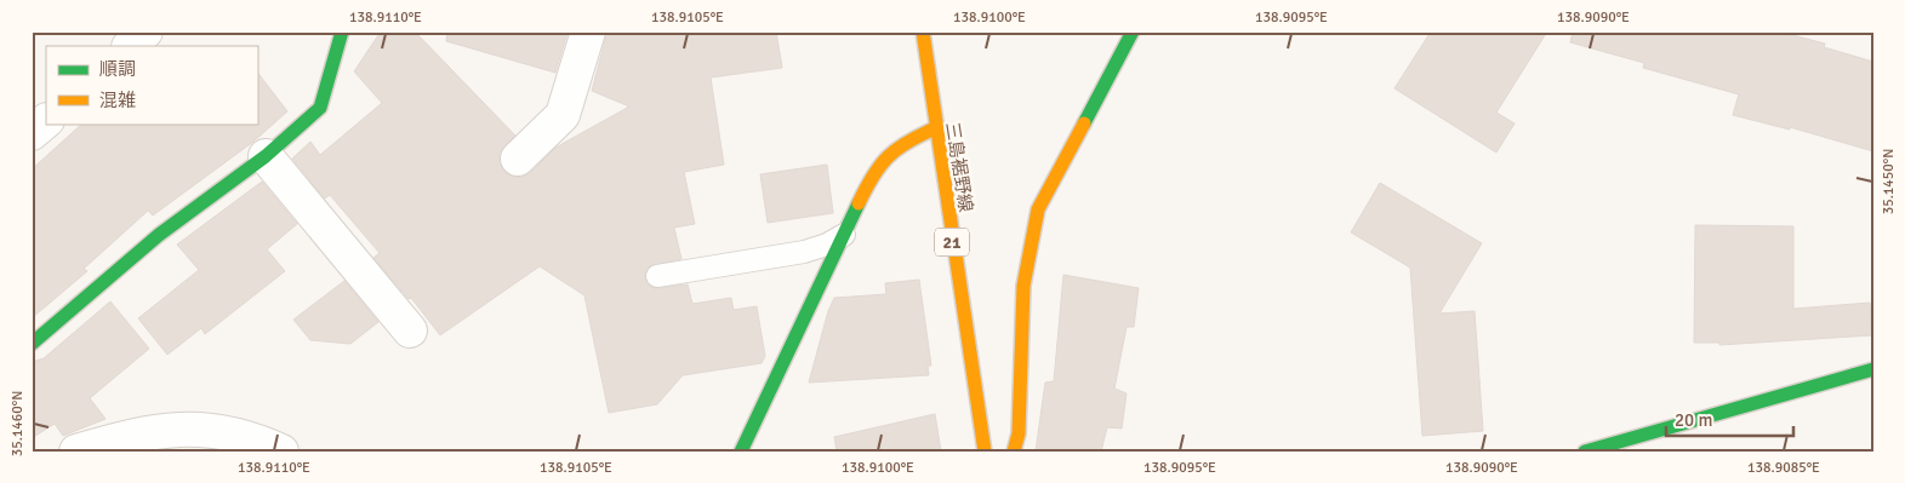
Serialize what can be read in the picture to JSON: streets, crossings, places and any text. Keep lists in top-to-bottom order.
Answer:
{
  "streets": {
    "street": ["三島裾野線", "21"]
  },
  "legend": ["順調", "混雑"],
  "scale_bar": "20 m",
  "coordinates": [
    "138.9110°E",
    "138.9105°E",
    "138.9100°E",
    "138.9095°E",
    "138.9090°E",
    "35.1450°N",
    "35.1460°N",
    "138.9085°E"
  ]
}
